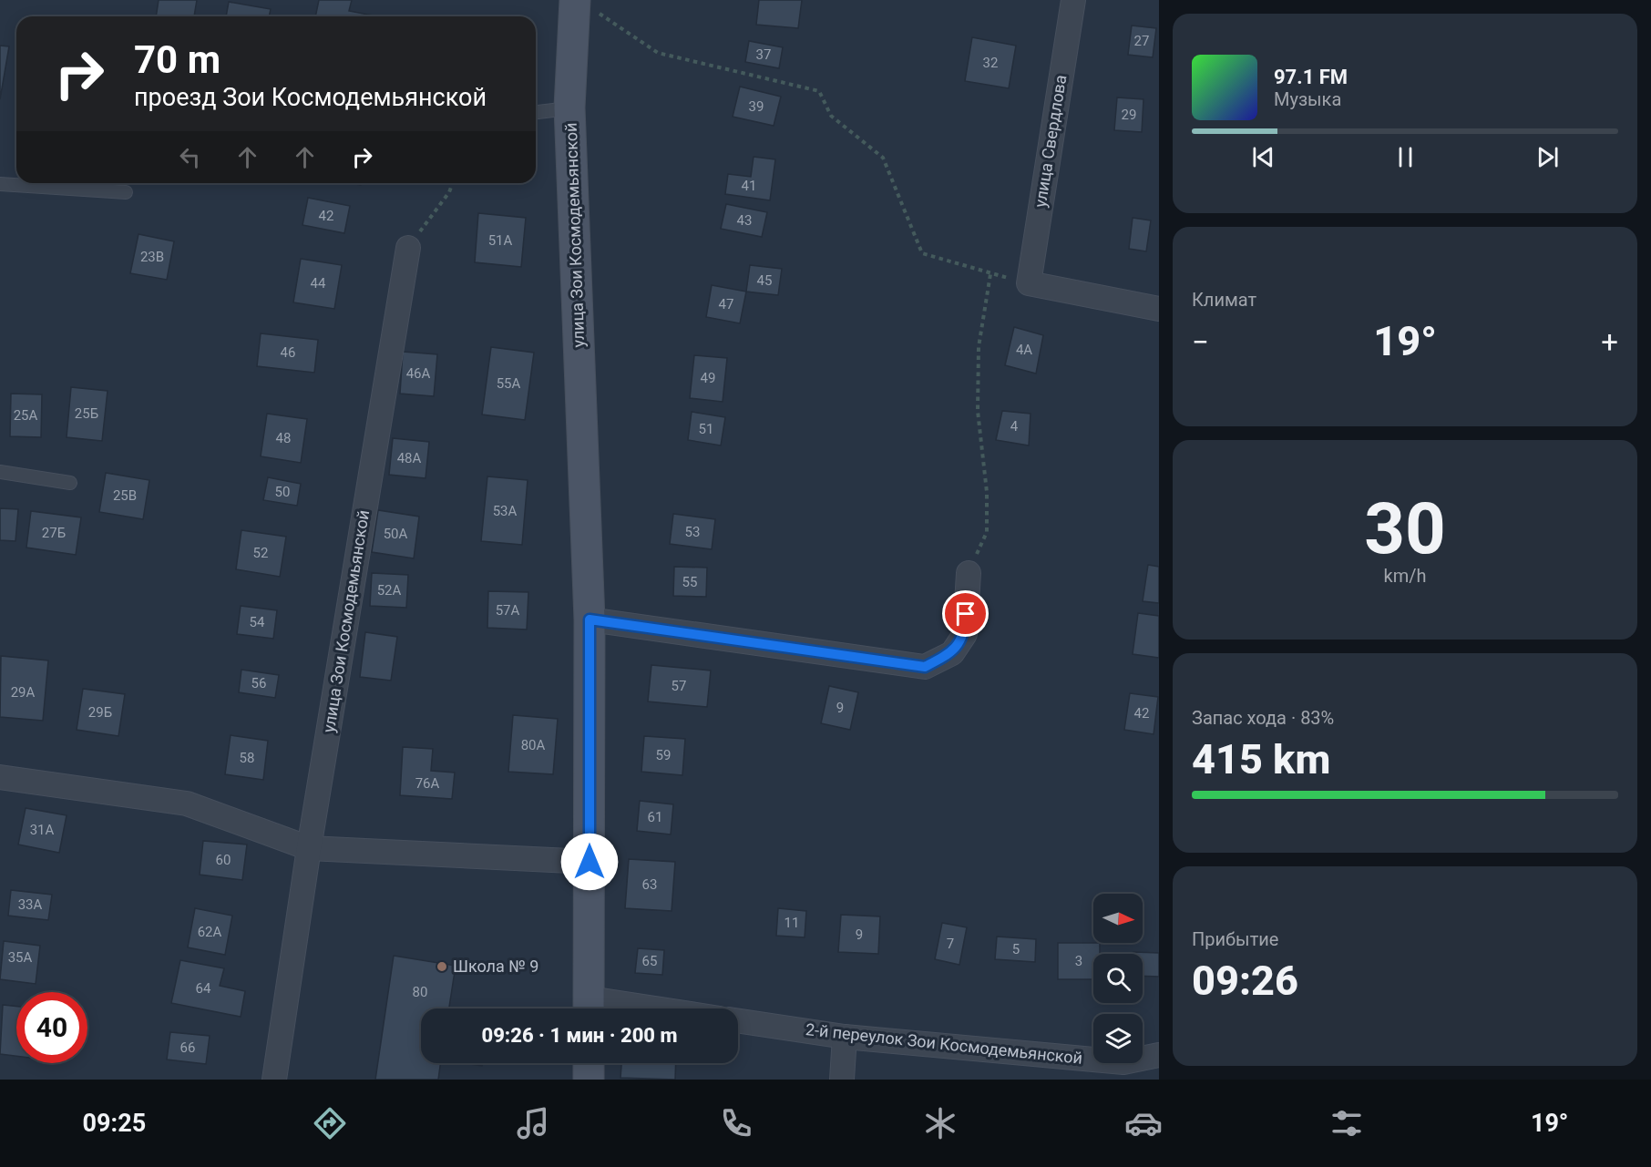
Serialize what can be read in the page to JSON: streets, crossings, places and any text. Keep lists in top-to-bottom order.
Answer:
{
  "streets": {
    "street": ["улица Свердлова", "улица Зои Космодемьянской", "2-й переулок Зои Космодемьянской"]
  },
  "places": ["Школа № 9"],
  "house_numbers": [
    "27",
    "37",
    "32",
    "39",
    "29",
    "41",
    "42",
    "43",
    "51А",
    "23В",
    "45",
    "44",
    "47",
    "4А",
    "46",
    "46А",
    "49",
    "55А",
    "25Б",
    "25А",
    "4",
    "51",
    "48",
    "48А",
    "50",
    "25В",
    "53А",
    "53",
    "27Б",
    "50А",
    "52",
    "55",
    "52А",
    "57А",
    "54",
    "56",
    "57",
    "29А",
    "9",
    "29Б",
    "42",
    "80А",
    "59",
    "58",
    "76А",
    "61",
    "31А",
    "60",
    "63",
    "33А",
    "11",
    "62А",
    "9",
    "7",
    "5",
    "35А",
    "65",
    "3",
    "64",
    "80",
    "66"
  ],
  "north": "right",
  "page": {
    "turn": ["70 m", "проезд Зои Космодемьянской"],
    "song": ["97.1 FM", "Музыка"],
    "tile": [
      "Климат",
      ["30", "km/h"],
      ["Запас хода · 83%", "415 km"],
      ["Прибытие", "09:26"]
    ],
    "heat": ["−", "19°", "+"],
    "limit": "40",
    "trip": "09:26 · 1 мин · 200 m",
    "tabs": ["09:25", "19°"]
  }
}
